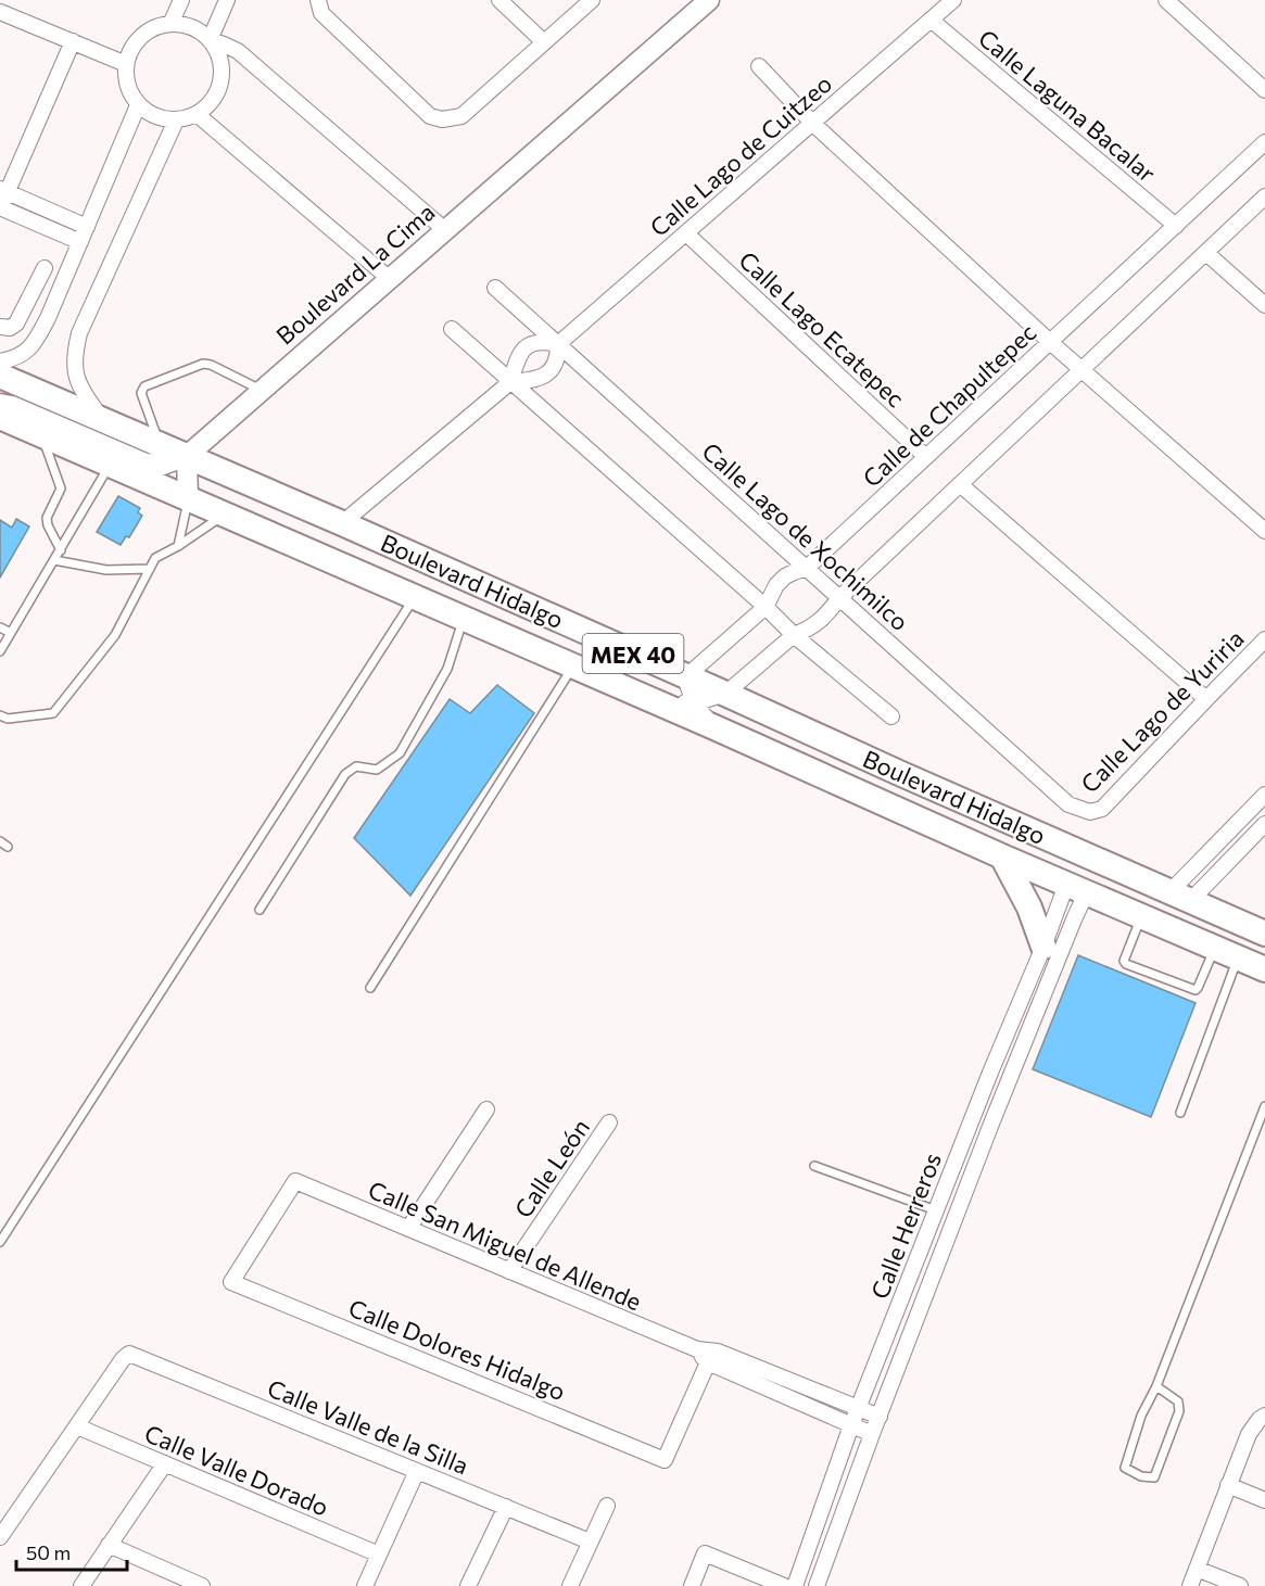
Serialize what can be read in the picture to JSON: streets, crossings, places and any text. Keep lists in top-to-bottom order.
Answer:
{
  "streets": {
    "main road": ["Boulevard Hidalgo", "MEX 40"],
    "street": [
      "Calle Laguna Bacalar",
      "Calle Lago de Cuitzeo",
      "Boulevard La Cima",
      "Calle Lago Ecatepec",
      "Calle de Chapultepec",
      "Calle Lago de Xochimilco",
      "Calle Lago de Yuriria",
      "Calle León",
      "Calle Herreros",
      "Calle San Miguel de Allende",
      "Calle Dolores Hidalgo",
      "Calle Valle de la Silla",
      "Calle Valle Dorado"
    ]
  },
  "crossings": [
    ["Calle Laguna Bacalar", "Calle Lago de Cuitzeo"],
    ["Calle Laguna Bacalar", "Calle de Chapultepec"],
    ["Calle Lago de Cuitzeo", "Calle Lago Ecatepec"],
    ["Calle Lago de Cuitzeo", "Calle Lago de Xochimilco"],
    ["Boulevard La Cima", "Boulevard Hidalgo"],
    ["Calle Lago Ecatepec", "Calle de Chapultepec"],
    ["Calle de Chapultepec", "Calle Lago de Xochimilco"],
    ["Calle de Chapultepec", "Boulevard Hidalgo"],
    ["Calle Lago de Xochimilco", "Calle Lago de Yuriria"],
    ["Boulevard Hidalgo", "Calle Herreros"],
    ["Calle León", "Calle San Miguel de Allende"],
    ["Calle San Miguel de Allende", "Calle Dolores Hidalgo"],
    ["Calle Valle de la Silla", "Calle Valle Dorado"]
  ],
  "scale_bar": "50 m"
}
